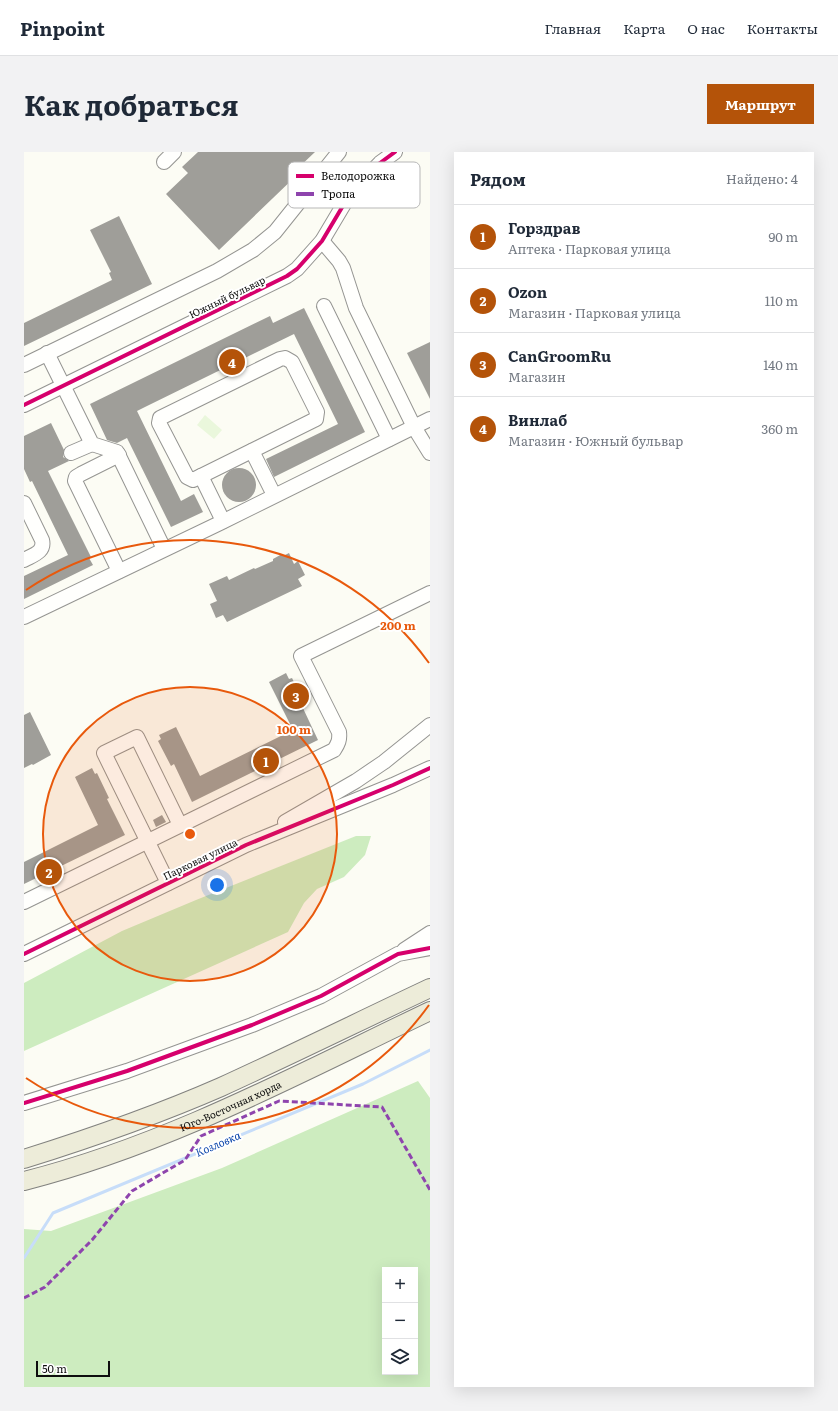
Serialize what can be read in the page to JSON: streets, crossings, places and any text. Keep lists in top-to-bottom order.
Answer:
{
  "streets": {
    "main road": ["Юго-Восточная хорда"],
    "street": ["Южный бульвар", "Парковая улица"]
  },
  "water": ["Козловка"],
  "legend": ["Велодорожка", "Тропа"],
  "scale_bar": "50 m",
  "page": {
    "header": "Pinpoint",
    "nav": [
      "Главная",
      "Карта",
      "О нас",
      "Контакты"
    ],
    "title": "Как добраться",
    "buttons": "Маршрут",
    "heading": ["Рядом", "Найдено: 4"],
    "list": [
      {
        "mark": "1",
        "name": "Горздрав",
        "note": "Аптека · Парковая улица",
        "value": "90 m"
      },
      {
        "mark": "2",
        "name": "Ozon",
        "note": "Магазин · Парковая улица",
        "value": "110 m"
      },
      {
        "mark": "3",
        "name": "CanGroomRu",
        "note": "Магазин",
        "value": "140 m"
      },
      {
        "mark": "4",
        "name": "Винлаб",
        "note": "Магазин · Южный бульвар",
        "value": "360 m"
      }
    ],
    "pins": [
      "4",
      "3",
      "1",
      "2"
    ],
    "map_buttons": ["+", "−"],
    "scale": "50 m"
  },
  "rings": ["200 m", "100 m"]
}
